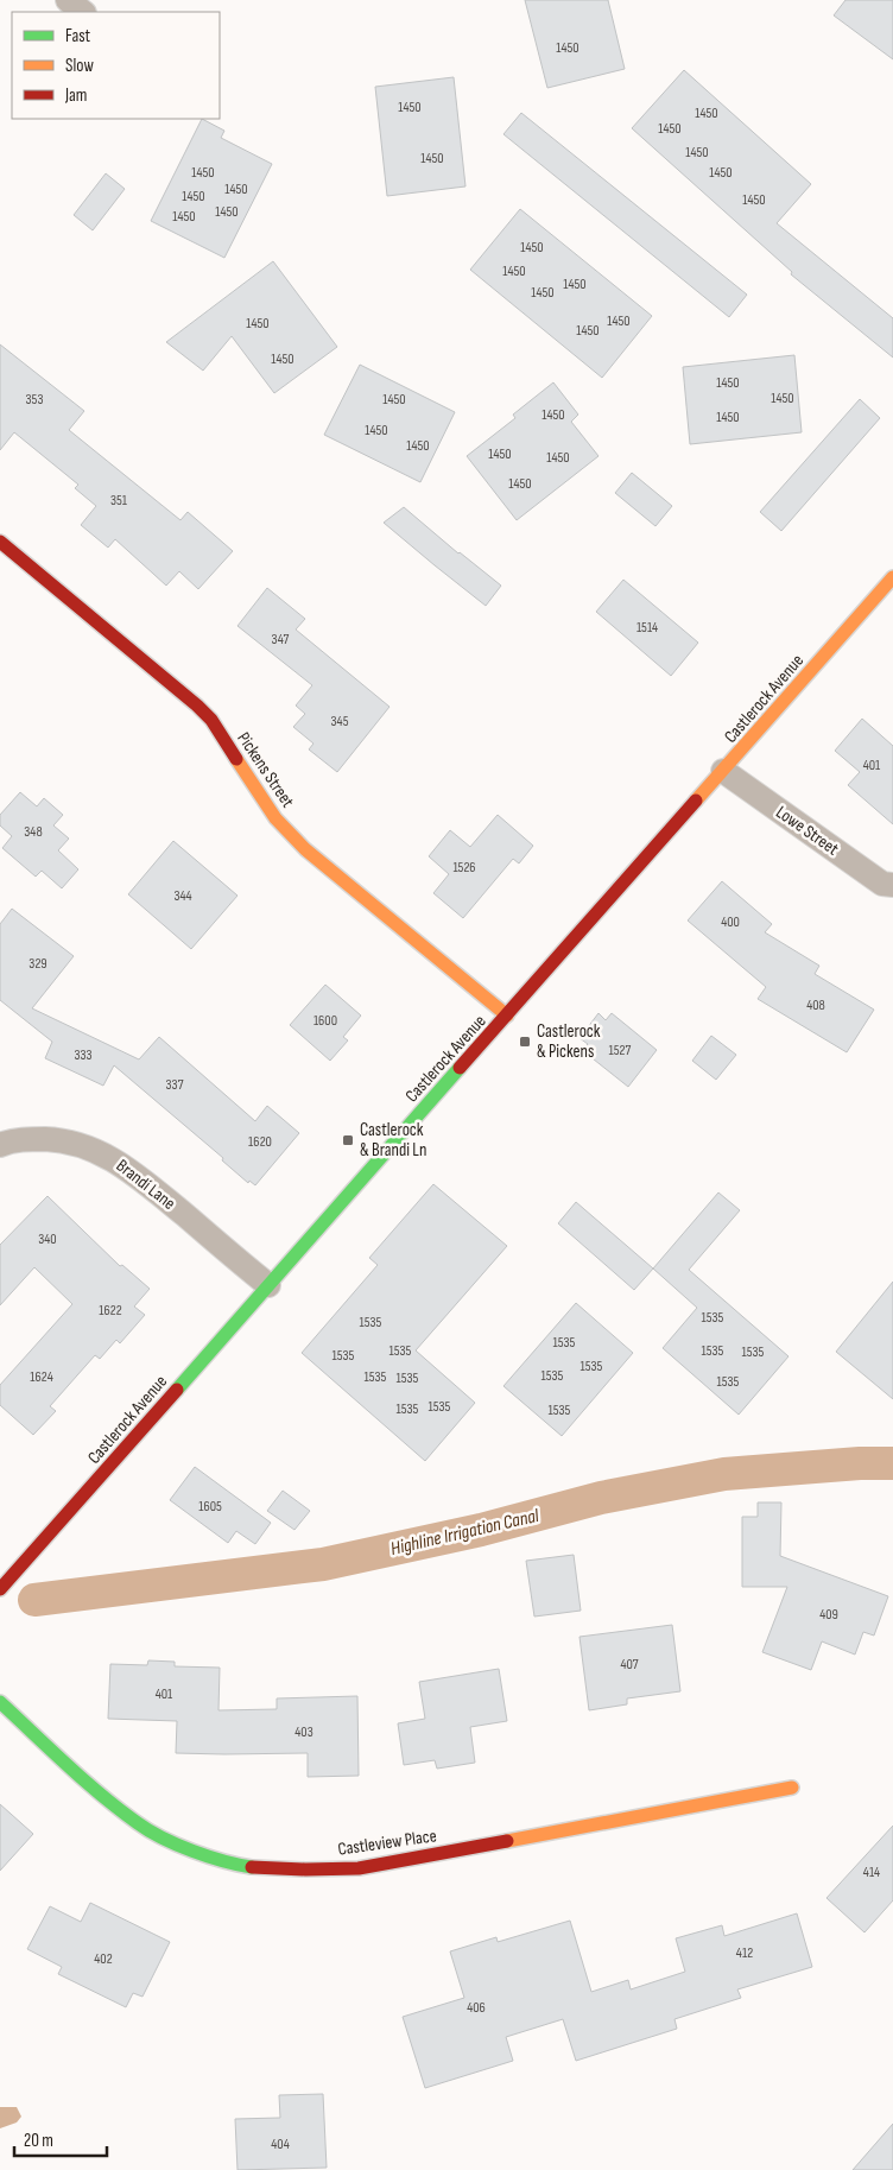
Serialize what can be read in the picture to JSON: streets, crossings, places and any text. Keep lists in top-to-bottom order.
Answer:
{
  "streets": {
    "street": [
      "Castlerock Avenue",
      "Pickens Street",
      "Lowe Street",
      "Brandi Lane",
      "Castleview Place"
    ]
  },
  "crossings": [
    ["Castlerock Avenue", "Pickens Street"],
    ["Castlerock Avenue", "Lowe Street"],
    ["Castlerock Avenue", "Brandi Lane"]
  ],
  "water": ["Highline Irrigation Canal"],
  "places": {
    "transit": ["Castlerock & Pickens", "Castlerock & Brandi Ln"]
  },
  "house_numbers": [
    "1450",
    "1450",
    "1450",
    "1450",
    "1450",
    "1450",
    "1450",
    "1450",
    "1450",
    "1450",
    "1450",
    "1450",
    "1450",
    "1450",
    "1450",
    "1450",
    "1450",
    "1450",
    "1450",
    "1450",
    "1450",
    "1450",
    "1450",
    "353",
    "1450",
    "1450",
    "1450",
    "1450",
    "1450",
    "1450",
    "1450",
    "1450",
    "351",
    "1514",
    "347",
    "345",
    "401",
    "348",
    "1526",
    "344",
    "400",
    "329",
    "408",
    "1600",
    "1527",
    "333",
    "337",
    "1620",
    "340",
    "1622",
    "1535",
    "1535",
    "1535",
    "1535",
    "1535",
    "1535",
    "1535",
    "1535",
    "1535",
    "1624",
    "1535",
    "1535",
    "1535",
    "1535",
    "1535",
    "1535",
    "1605",
    "409",
    "407",
    "401",
    "403",
    "414",
    "412",
    "402",
    "406",
    "404"
  ],
  "legend": ["Fast", "Slow", "Jam"],
  "scale_bar": "20 m"
}
